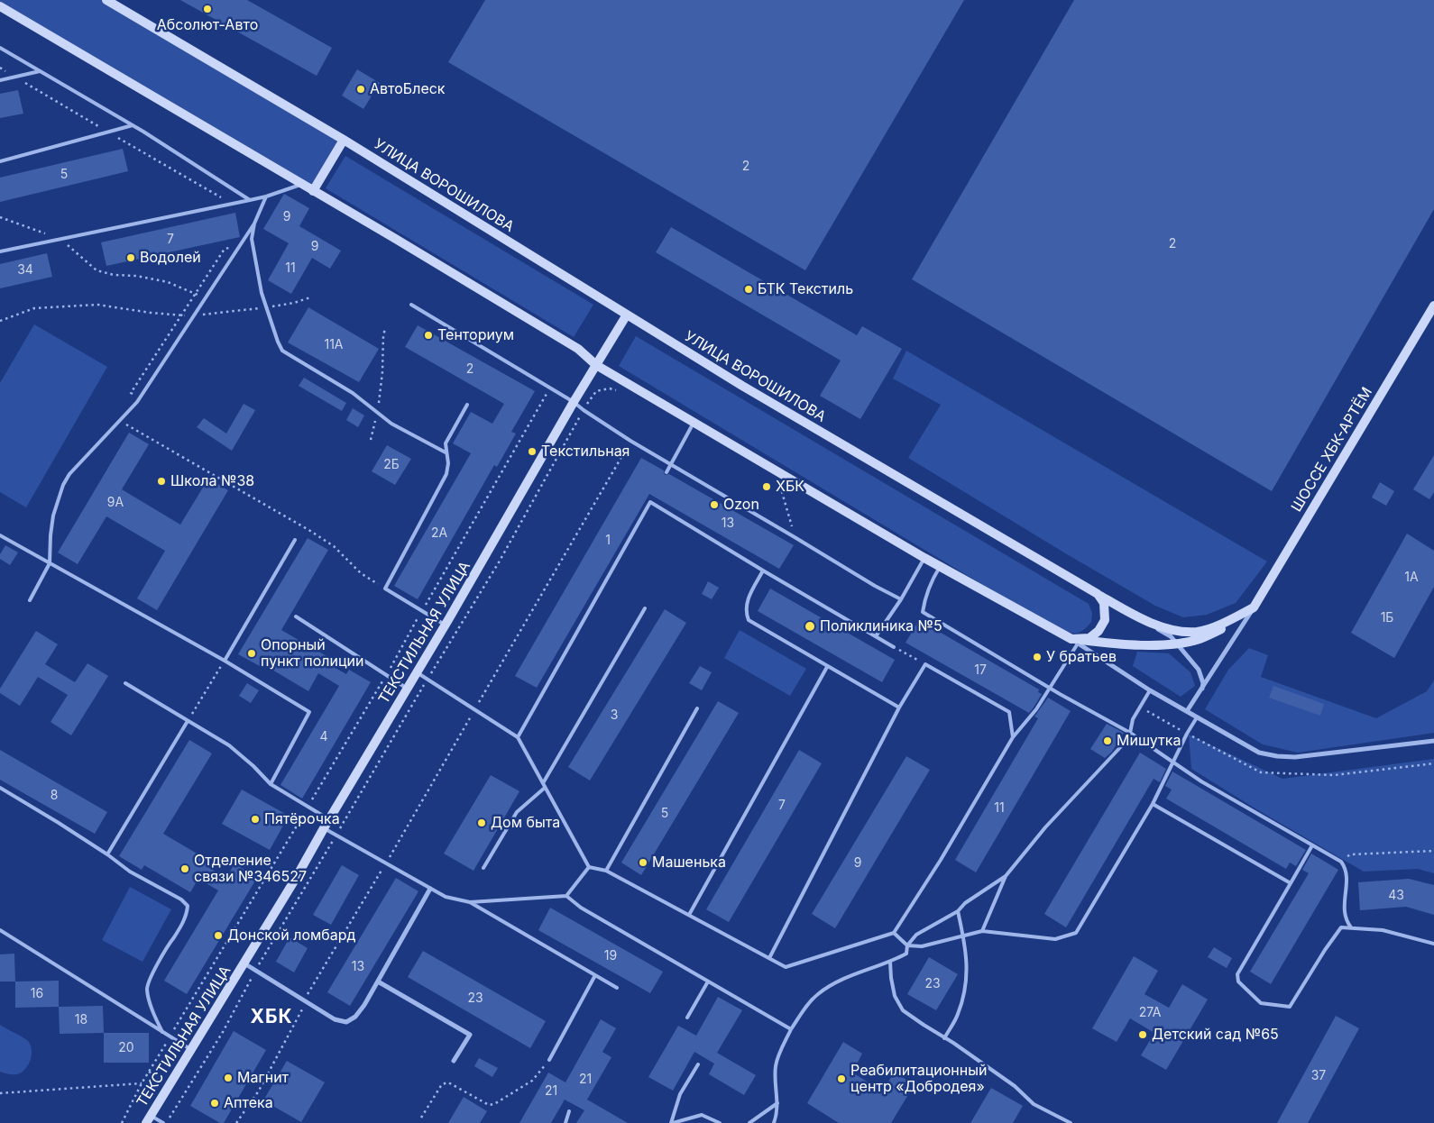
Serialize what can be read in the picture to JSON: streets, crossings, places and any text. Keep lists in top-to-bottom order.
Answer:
{
  "streets": {
    "main road": ["УЛИЦА ВОРОШИЛОВА", "ШОССЕ ХБК-АРТЁМ", "ТЕКСТИЛЬНАЯ УЛИЦА"]
  },
  "crossings": [
    ["УЛИЦА ВОРОШИЛОВА", "ТЕКСТИЛЬНАЯ УЛИЦА"]
  ],
  "districts": ["ХБК"],
  "places": [
    "Абсолют-Авто",
    "АвтоБлеск",
    "Водолей",
    "БТК Текстиль",
    "Тенториум",
    "Текстильная",
    "Школа №38",
    "ХБК",
    "Ozon",
    "Поликлиника №5",
    "Опорный пункт полиции",
    "У братьев",
    "Мишутка",
    "Пятёрочка",
    "Дом быта",
    "Машенька",
    "Отделение связи №346527",
    "Донской ломбард",
    "Детский сад №65",
    "Магнит",
    "Реабилитационный центр «Добродея»",
    "Аптека"
  ],
  "house_numbers": [
    "2",
    "5",
    "9",
    "7",
    "2",
    "9",
    "11",
    "34",
    "11А",
    "2",
    "2Б",
    "9А",
    "13",
    "2А",
    "1",
    "1А",
    "1Б",
    "17",
    "3",
    "4",
    "8",
    "7",
    "11",
    "5",
    "9",
    "43",
    "19",
    "13",
    "23",
    "16",
    "23",
    "27А",
    "18",
    "20",
    "37",
    "21",
    "21"
  ]
}
